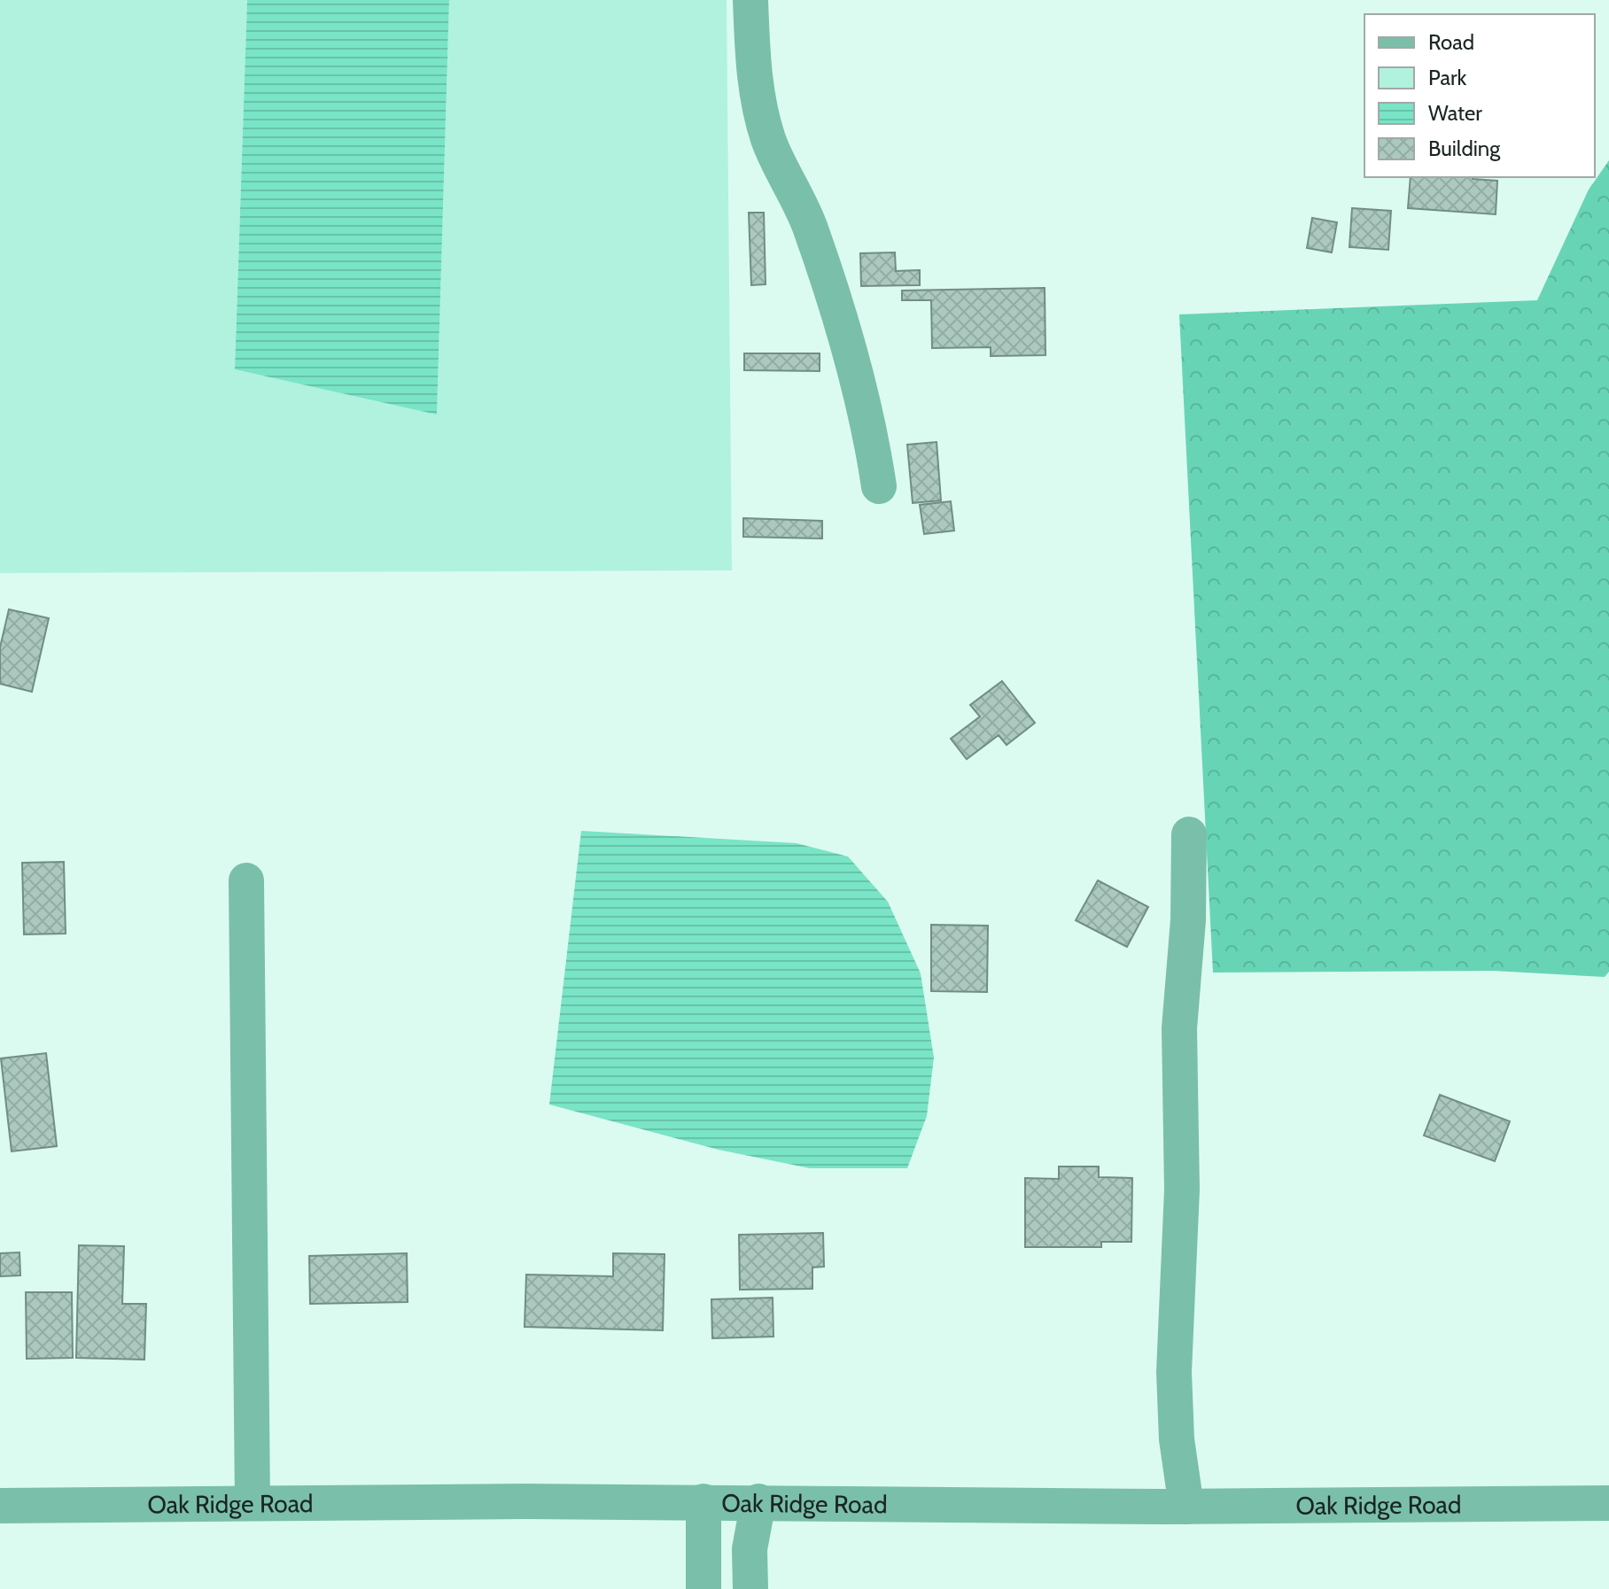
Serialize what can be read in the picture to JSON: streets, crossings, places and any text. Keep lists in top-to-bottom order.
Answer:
{
  "streets": {
    "street": ["Oak Ridge Road"]
  },
  "legend": [
    "Road",
    "Park",
    "Water",
    "Building"
  ]
}
